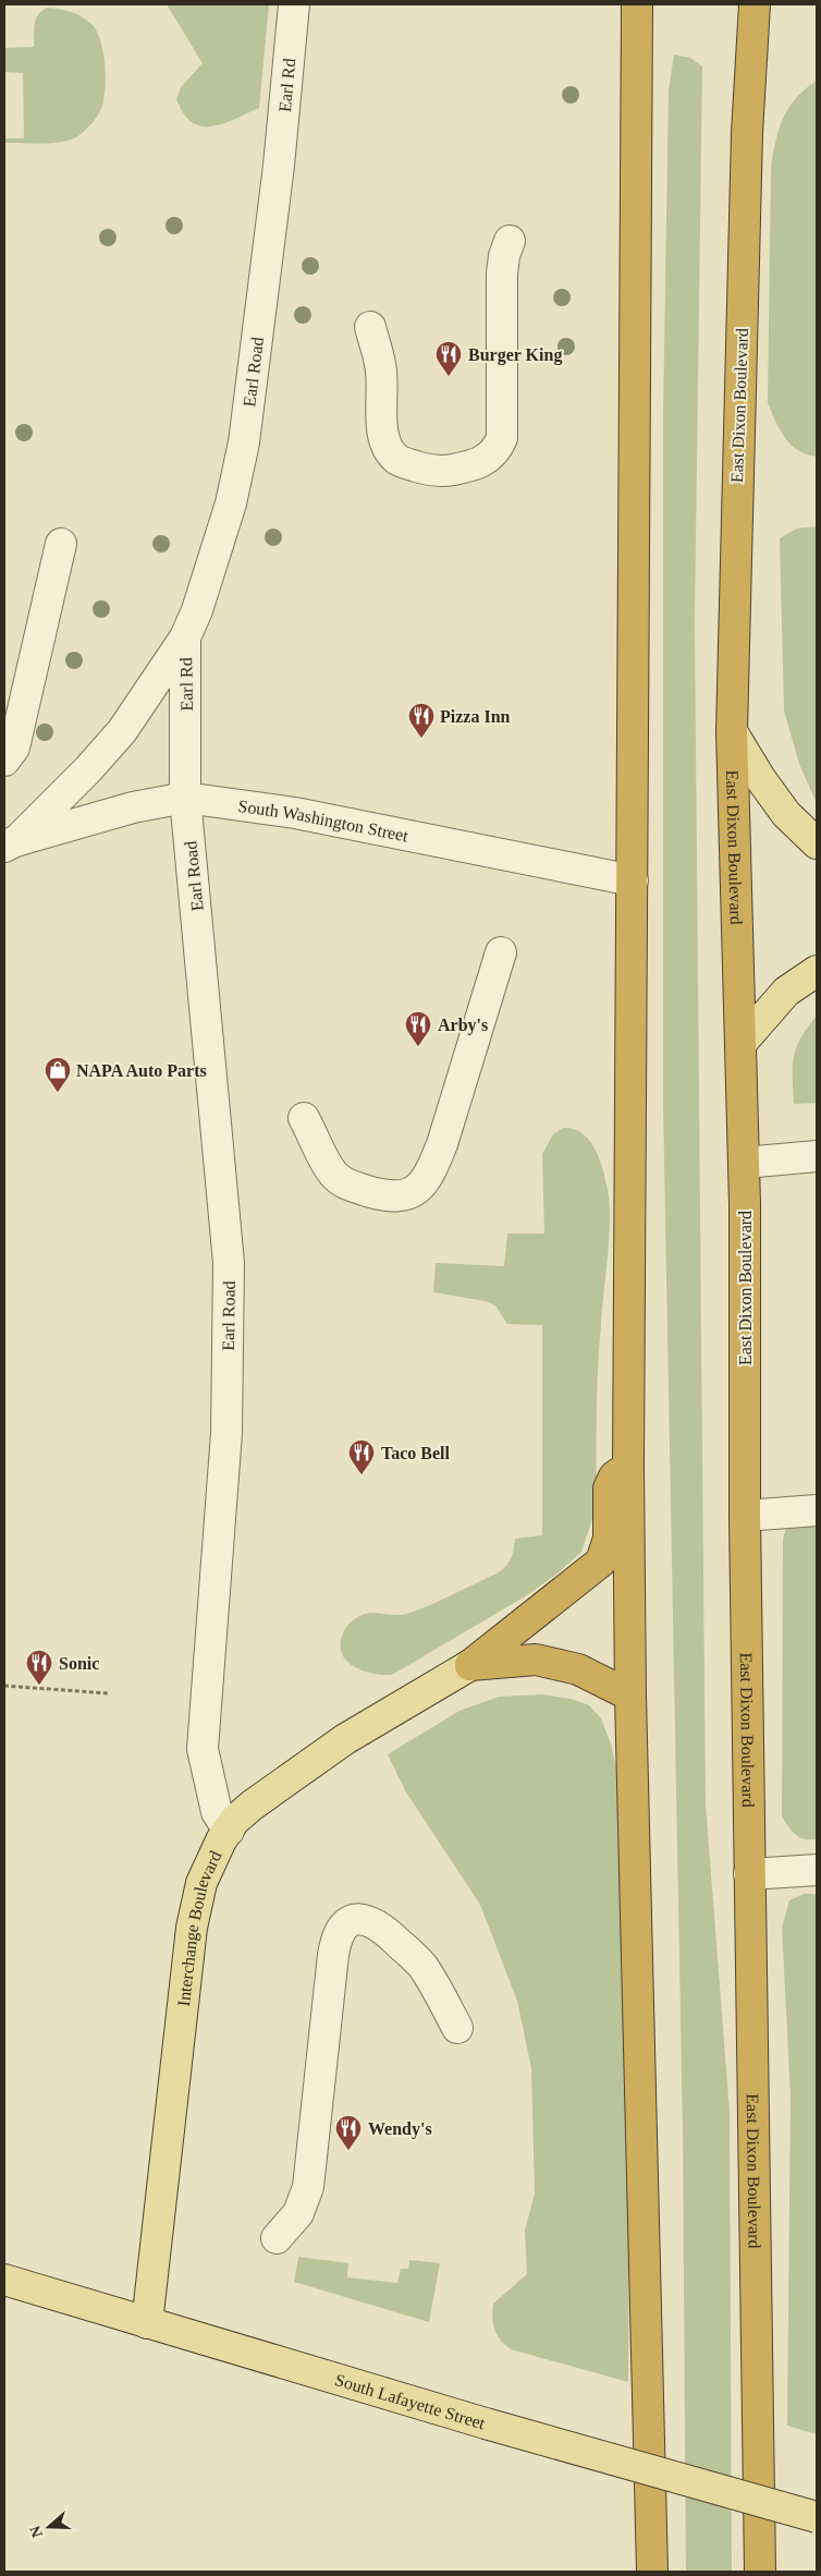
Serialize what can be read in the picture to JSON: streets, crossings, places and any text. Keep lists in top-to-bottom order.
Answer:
{
  "streets": {
    "highway": ["East Dixon Boulevard"],
    "main road": ["Interchange Boulevard", "South Lafayette Street"],
    "street": ["Earl Rd", "Earl Road", "South Washington Street"]
  },
  "crossings": [
    ["Earl Rd", "Earl Road"],
    ["Earl Rd", "South Washington Street"],
    ["Earl Road", "South Washington Street"],
    ["Earl Road", "Interchange Boulevard"],
    ["Interchange Boulevard", "South Lafayette Street"]
  ],
  "places": {
    "restaurant": [
      "Burger King",
      "Pizza Inn",
      "Arby's",
      "Taco Bell",
      "Sonic",
      "Wendy's"
    ],
    "shop": ["NAPA Auto Parts"]
  },
  "north": "left"
}
